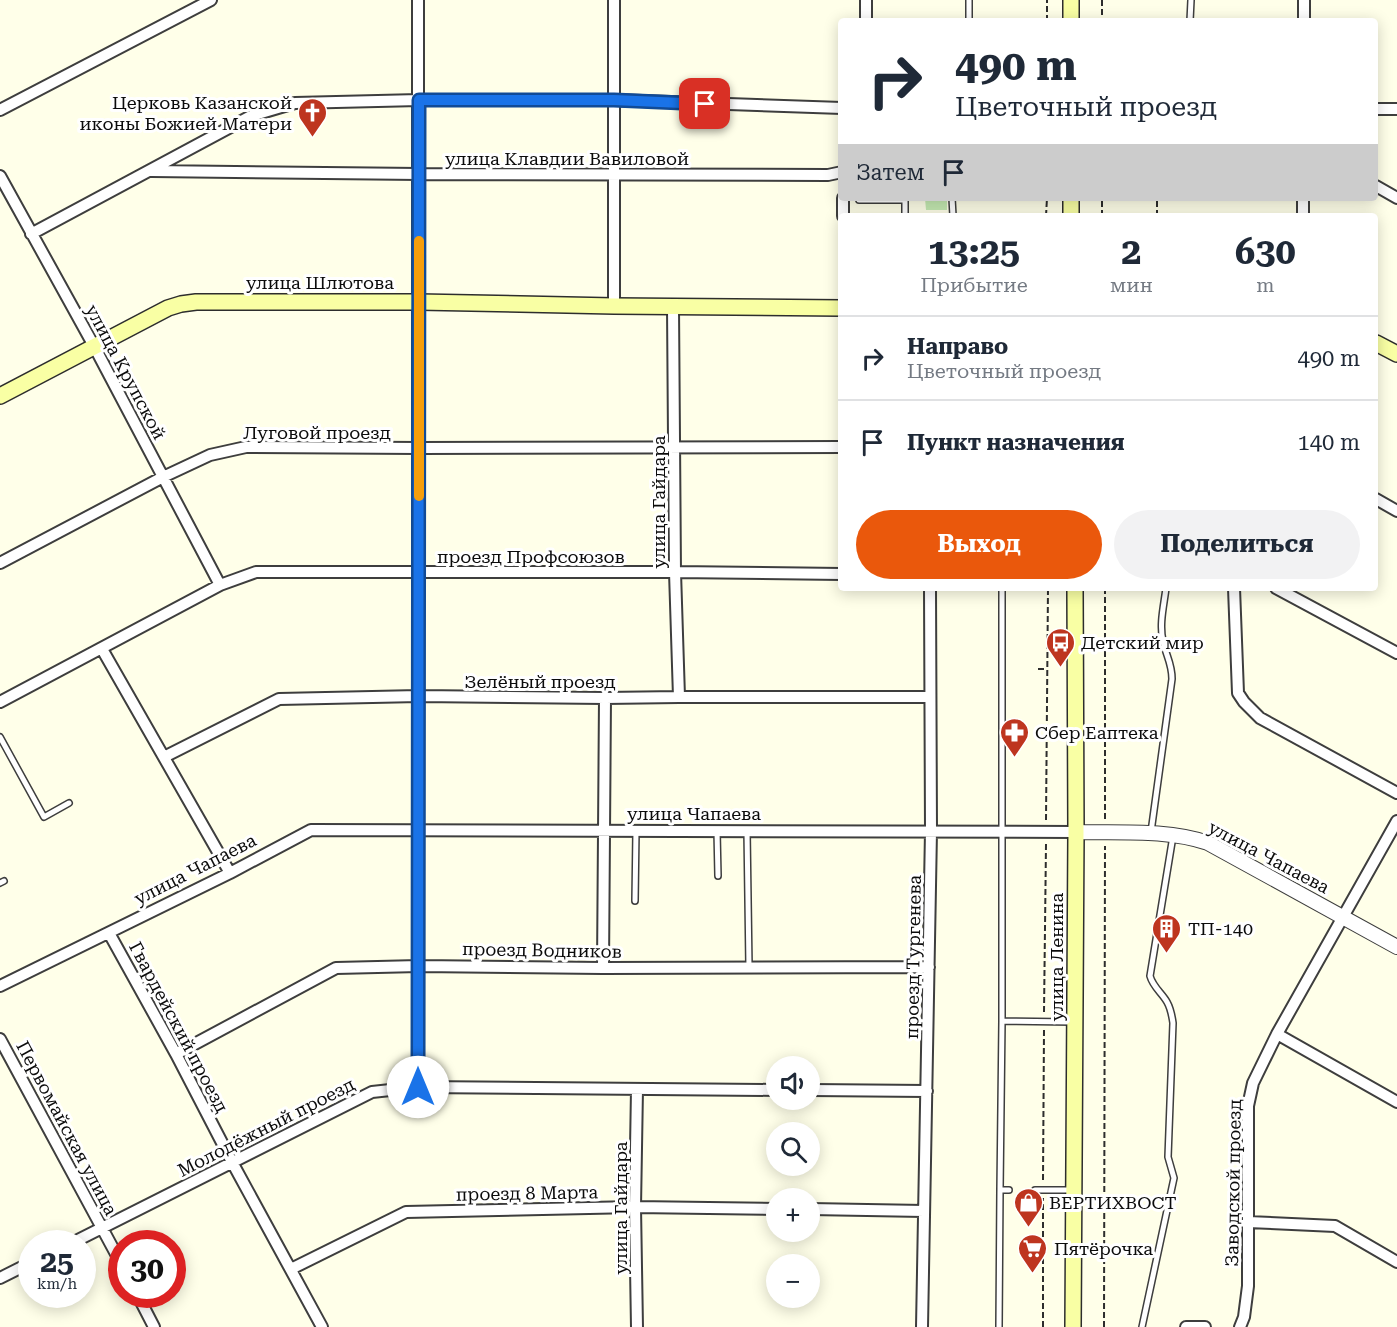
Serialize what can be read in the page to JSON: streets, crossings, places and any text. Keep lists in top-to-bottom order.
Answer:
{
  "streets": {
    "main road": ["улица Шлютова", "улица Ленина"],
    "street": [
      "улица Клавдии Вавиловой",
      "улица Крупской",
      "Луговой проезд",
      "улица Гайдара",
      "проезд Профсоюзов",
      "Зелёный проезд",
      "улица Чапаева",
      "проезд Водников",
      "проезд Тургенева",
      "Гвардейский проезд",
      "Молодёжный проезд",
      "Первомайская улица",
      "Заводской проезд",
      "проезд 8 Марта"
    ]
  },
  "crossings": [
    ["улица Шлютова", "улица Крупской"],
    ["улица Шлютова", "улица Гайдара"],
    ["улица Крупской", "Луговой проезд"],
    ["улица Крупской", "проезд Профсоюзов"],
    ["Луговой проезд", "улица Гайдара"],
    ["улица Гайдара", "проезд Профсоюзов"],
    ["улица Гайдара", "Зелёный проезд"],
    ["улица Гайдара", "Молодёжный проезд"],
    ["улица Гайдара", "проезд 8 Марта"],
    ["Зелёный проезд", "проезд Тургенева"],
    ["улица Чапаева", "проезд Тургенева"],
    ["улица Чапаева", "улица Ленина"],
    ["улица Чапаева", "Гвардейский проезд"],
    ["улица Чапаева", "Заводской проезд"],
    ["проезд Водников", "проезд Тургенева"],
    ["проезд Водников", "Гвардейский проезд"],
    ["Гвардейский проезд", "Молодёжный проезд"],
    ["Гвардейский проезд", "проезд 8 Марта"],
    ["Молодёжный проезд", "Первомайская улица"]
  ],
  "places": {
    "church": ["Церковь Казанской иконы Божией Матери"],
    "bus stop": ["Детский мир"],
    "pharmacy": ["Сбер Еаптека"],
    "building": ["ТП-140"],
    "shop": ["ВЕРТИХВОСТ"],
    "supermarket": ["Пятёрочка"]
  },
  "page": {
    "turn": ["490 m", "Цветочный проезд"],
    "then": "Затем",
    "eta": [
      "13:25",
      "Прибытие",
      "2",
      "мин",
      "630",
      "m"
    ],
    "list": [
      {
        "name": "Направо",
        "note": "Цветочный проезд",
        "value": "490 m"
      },
      {
        "name": "Пункт назначения",
        "value": "140 m"
      }
    ],
    "buttons": ["Выход", "Поделиться"],
    "map_buttons": ["+", "−"],
    "speed": "25 km/h",
    "limit": "30"
  }
}
